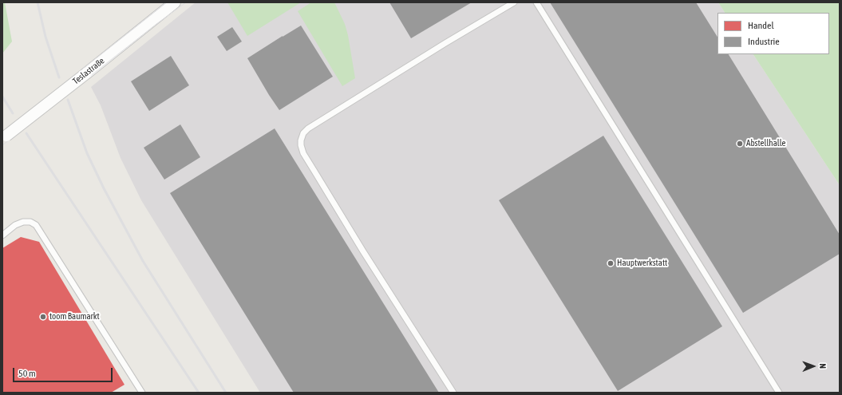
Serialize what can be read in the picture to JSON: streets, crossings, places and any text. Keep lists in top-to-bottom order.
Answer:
{
  "streets": {
    "street": ["Teslastraße"]
  },
  "places": ["Abstellhalle", "Hauptwerkstatt", "toom Baumarkt"],
  "legend": ["Handel", "Industrie"],
  "scale_bar": "50 m",
  "north": "right"
}
